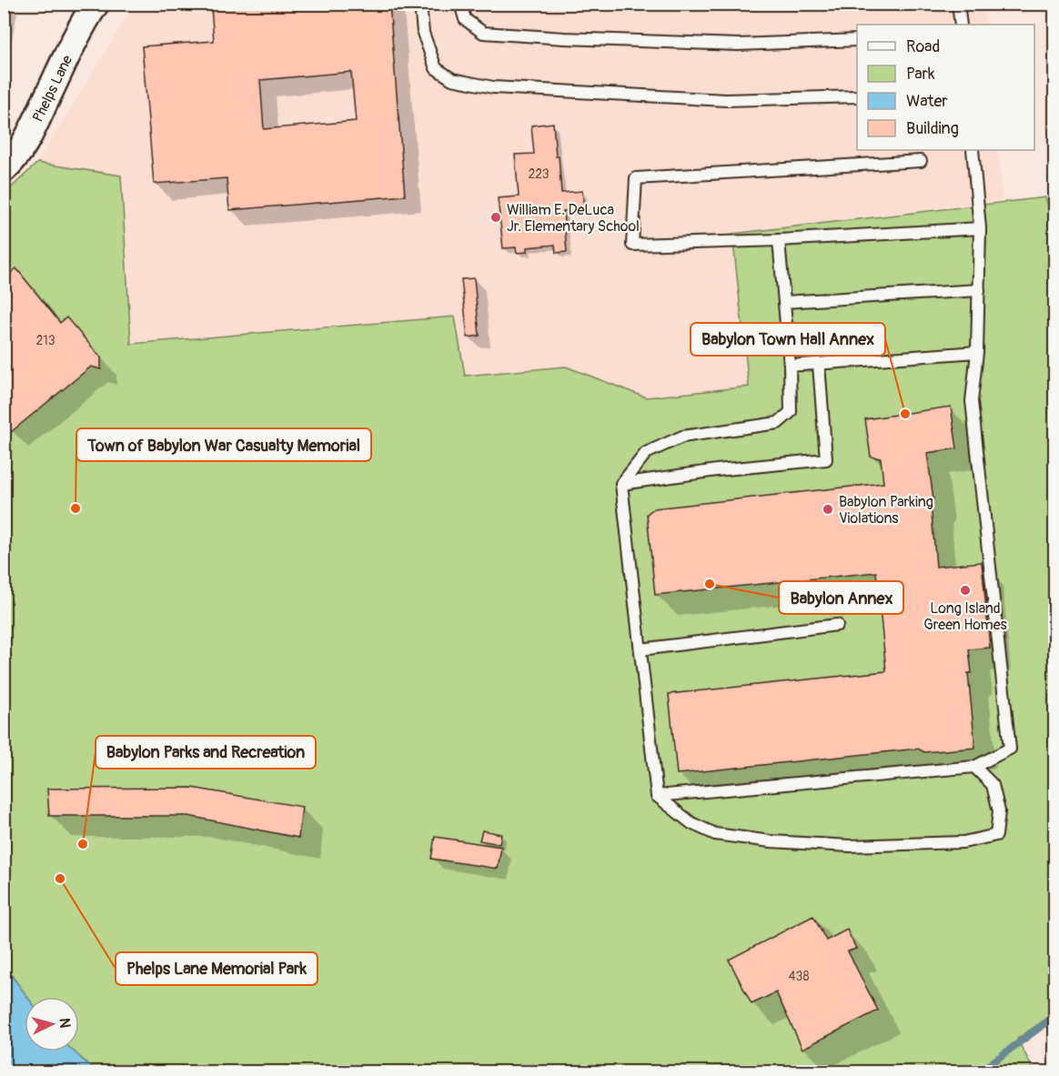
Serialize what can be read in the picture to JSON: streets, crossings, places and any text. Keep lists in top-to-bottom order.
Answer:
{
  "streets": {
    "street": ["Phelps Lane"]
  },
  "places": [
    "William E. DeLuca Jr. Elementary School",
    "Babylon Town Hall Annex",
    "Town of Babylon War Casualty Memorial",
    "Babylon Parking Violations",
    "Babylon Annex",
    "Long Island Green Homes",
    "Babylon Parks and Recreation",
    "Phelps Lane Memorial Park"
  ],
  "house_numbers": ["223", "213", "438"],
  "legend": [
    "Road",
    "Park",
    "Water",
    "Building"
  ],
  "north": "right"
}
